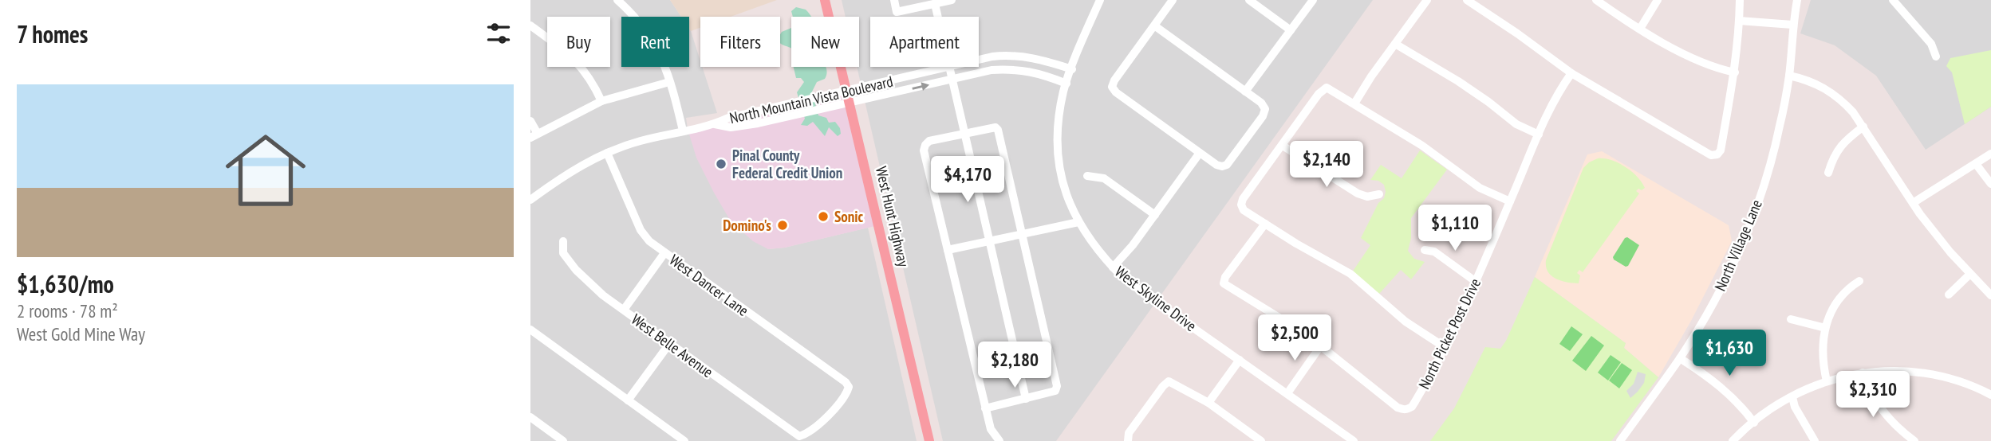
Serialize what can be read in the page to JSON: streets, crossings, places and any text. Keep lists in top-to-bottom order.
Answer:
{
  "streets": {
    "main road": ["West Hunt Highway"],
    "street": [
      "North Mountain Vista Boulevard",
      "North Village Lane",
      "West Dancer Lane",
      "West Skyline Drive",
      "North Picket Post Drive",
      "West Belle Avenue"
    ]
  },
  "crossings": [
    ["North Mountain Vista Boulevard", "West Hunt Highway"],
    ["North Mountain Vista Boulevard", "West Dancer Lane"],
    ["North Mountain Vista Boulevard", "West Skyline Drive"],
    ["West Dancer Lane", "West Belle Avenue"]
  ],
  "places": ["Pinal County Federal Credit Union", "Sonic", "Domino's"],
  "page": {
    "heading": "7 homes",
    "chip": [
      "Buy",
      "Rent",
      "Filters",
      "New",
      "Apartment"
    ],
    "list": [
      {
        "name": "$1,630/mo",
        "note": "2 rooms · 78 m² · West Gold Mine Way"
      }
    ],
    "price": [
      "$2,140",
      "$4,170",
      "$1,110",
      "$2,500",
      "$1,630",
      "$2,180",
      "$2,310"
    ]
  }
}
